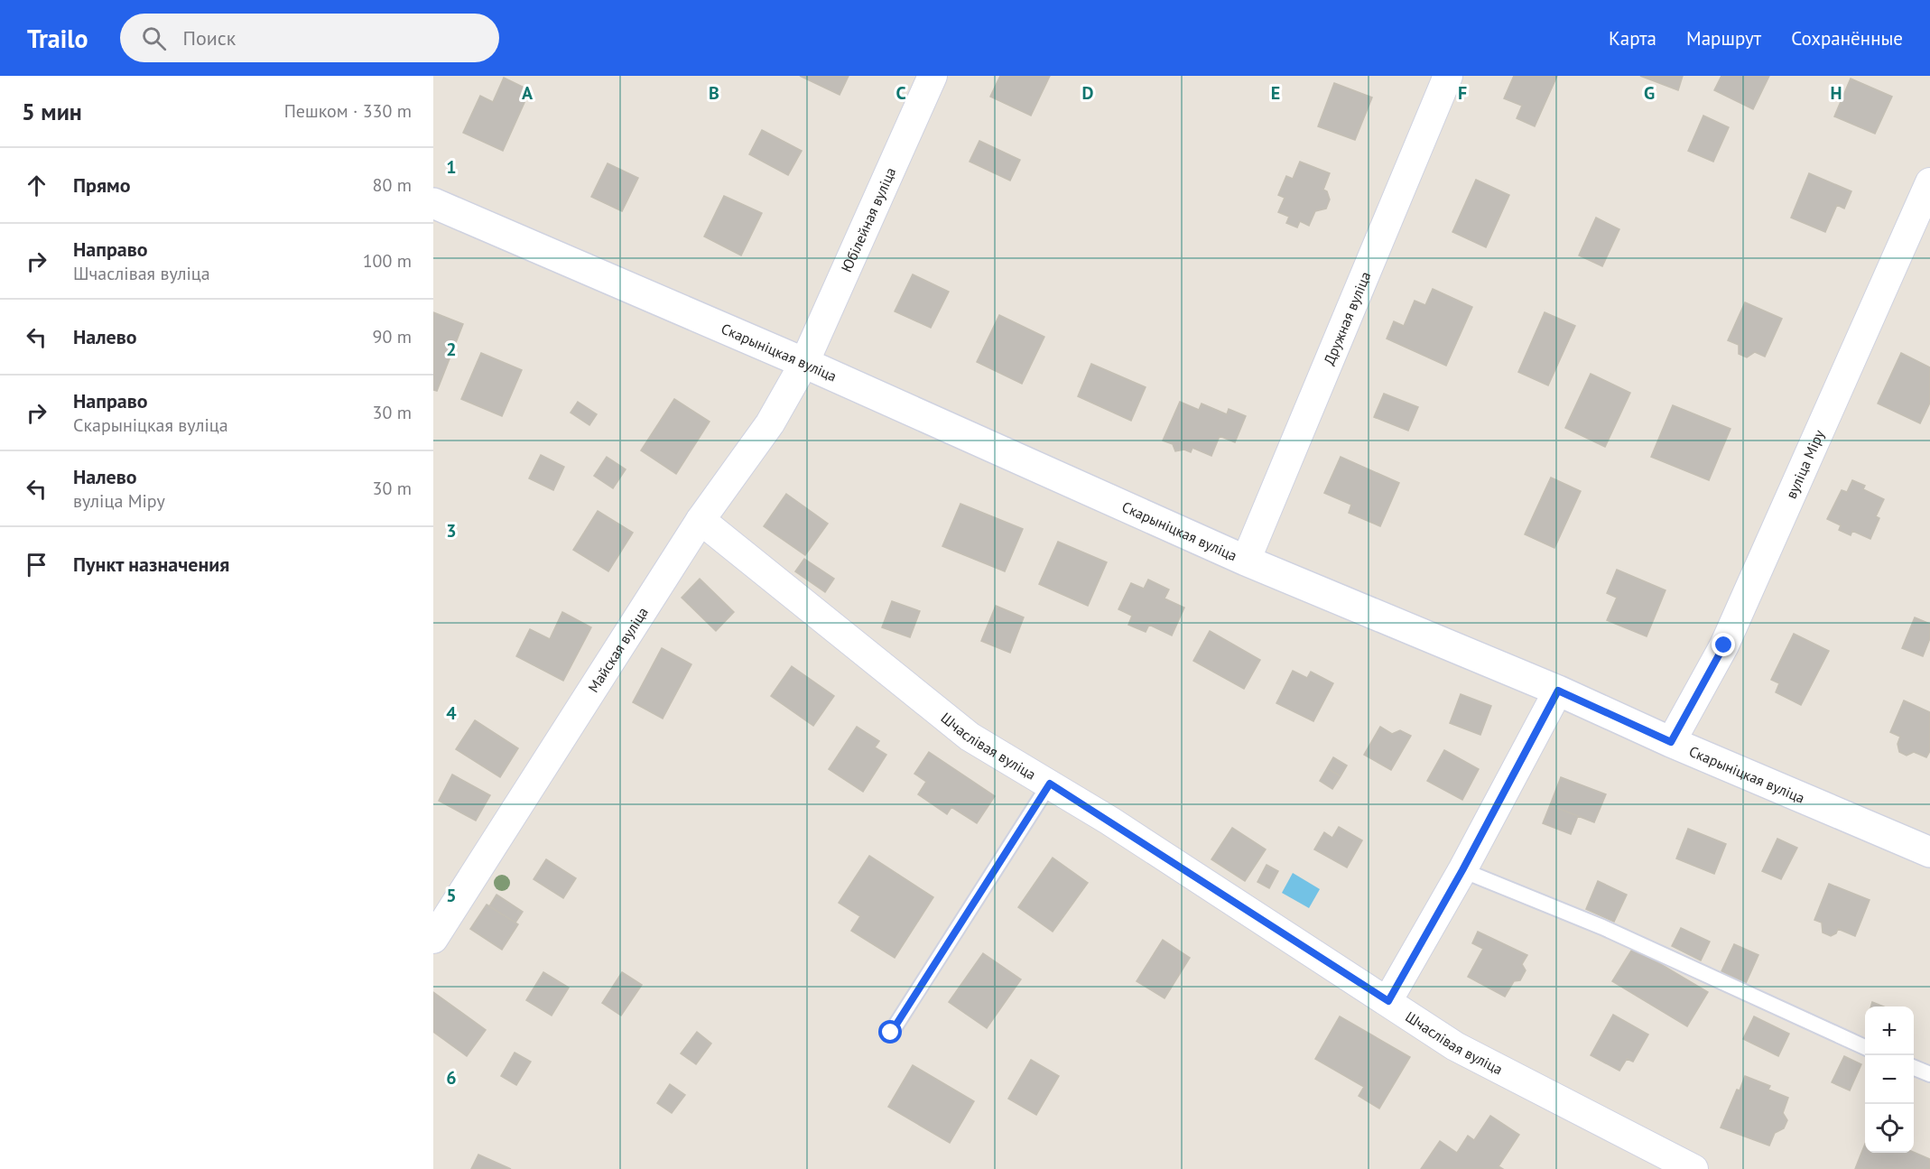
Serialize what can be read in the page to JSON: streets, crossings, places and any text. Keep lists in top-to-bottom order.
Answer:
{
  "streets": {
    "street": [
      "Юбілейная вуліца",
      "Дружная вуліца",
      "Скарыніцкая вуліца",
      "вуліца Міру",
      "Майская вуліца",
      "Шчаслівая вуліца"
    ]
  },
  "crossings": [
    ["Юбілейная вуліца", "Скарыніцкая вуліца"],
    ["Юбілейная вуліца", "Майская вуліца"],
    ["Дружная вуліца", "Скарыніцкая вуліца"],
    ["Скарыніцкая вуліца", "вуліца Міру"],
    ["Скарыніцкая вуліца", "Майская вуліца"],
    ["Майская вуліца", "Шчаслівая вуліца"]
  ],
  "page": {
    "header": "Trailo",
    "search": "Поиск",
    "nav": ["Карта", "Маршрут", "Сохранённые"],
    "heading": ["5 мин", "Пешком · 330 m"],
    "list": [
      ["Прямо", "80 m"],
      ["Направо", "Шчаслівая вуліца", "100 m"],
      ["Налево", "90 m"],
      ["Направо", "Скарыніцкая вуліца", "30 m"],
      ["Налево", "вуліца Міру", "30 m"],
      "Пункт назначения"
    ],
    "map_buttons": ["+", "−"]
  },
  "grid": {
    "columns": [
      "A",
      "B",
      "C",
      "D",
      "E",
      "F",
      "G",
      "H"
    ],
    "rows": [
      "1",
      "2",
      "3",
      "4",
      "5",
      "6"
    ]
  }
}
